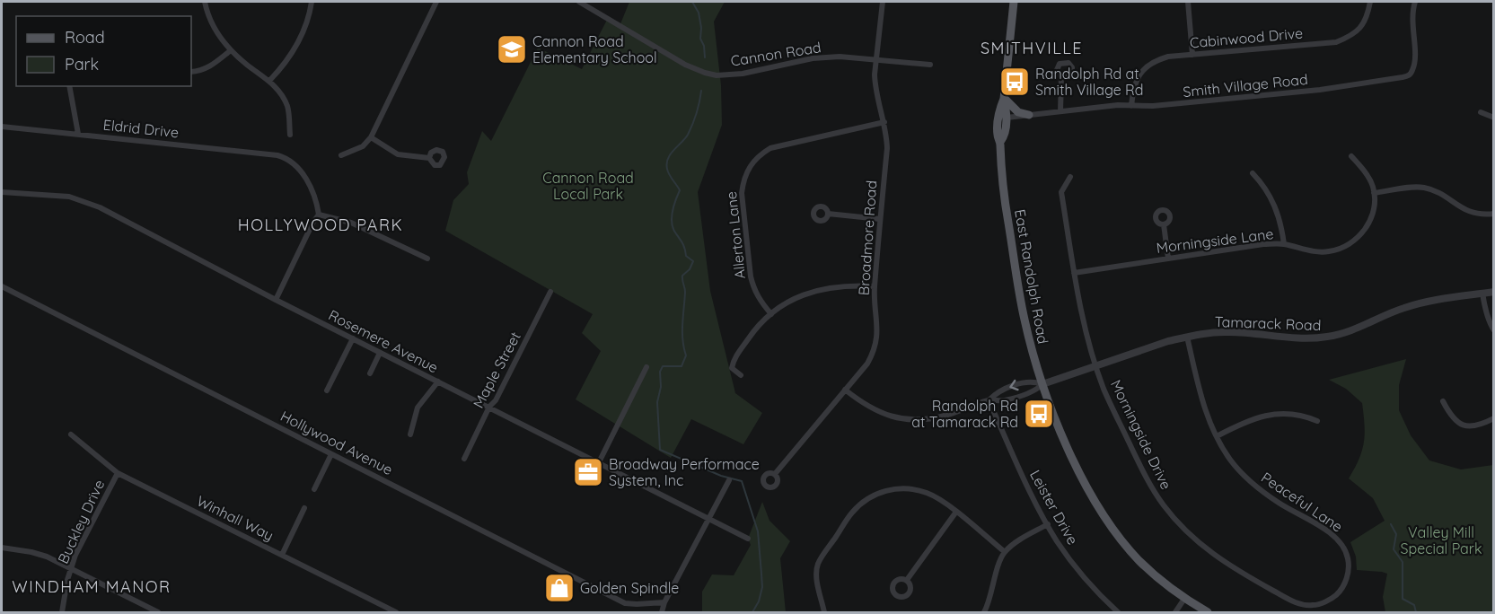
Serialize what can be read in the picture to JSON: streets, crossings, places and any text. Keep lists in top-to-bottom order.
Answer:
{
  "streets": {
    "main road": ["East Randolph Road"],
    "street": [
      "Cabinwood Drive",
      "Cannon Road",
      "Smith Village Road",
      "Eldrid Drive",
      "Allerton Lane",
      "Broadmore Road",
      "Morningside Lane",
      "Tamarack Road",
      "Rosemere Avenue",
      "Maple Street",
      "Morningside Drive",
      "Hollywood Avenue",
      "Peaceful Lane",
      "Leister Drive",
      "Winhall Way",
      "Buckley Drive"
    ]
  },
  "crossings": [
    ["Cabinwood Drive", "Smith Village Road"],
    ["Cannon Road", "Broadmore Road"],
    ["Smith Village Road", "East Randolph Road"],
    ["Allerton Lane", "Broadmore Road"],
    ["Broadmore Road", "Tamarack Road"],
    ["Morningside Lane", "Morningside Drive"],
    ["East Randolph Road", "Tamarack Road"],
    ["Tamarack Road", "Morningside Drive"],
    ["Tamarack Road", "Peaceful Lane"],
    ["Tamarack Road", "Leister Drive"],
    ["Rosemere Avenue", "Maple Street"],
    ["Morningside Drive", "Peaceful Lane"],
    ["Winhall Way", "Buckley Drive"]
  ],
  "districts": ["SMITHVILLE", "HOLLYWOOD PARK", "WINDHAM MANOR"],
  "parks": ["Cannon Road Local Park", "Valley Mill Special Park"],
  "places": {
    "school or university": ["Cannon Road Elementary School"],
    "bus stop": ["Randolph Rd at Smith Village Rd", "Randolph Rd at Tamarack Rd"],
    "office": ["Broadway Performace System, Inc"],
    "shop": ["Golden Spindle"]
  },
  "legend": ["Road", "Park"]
}
